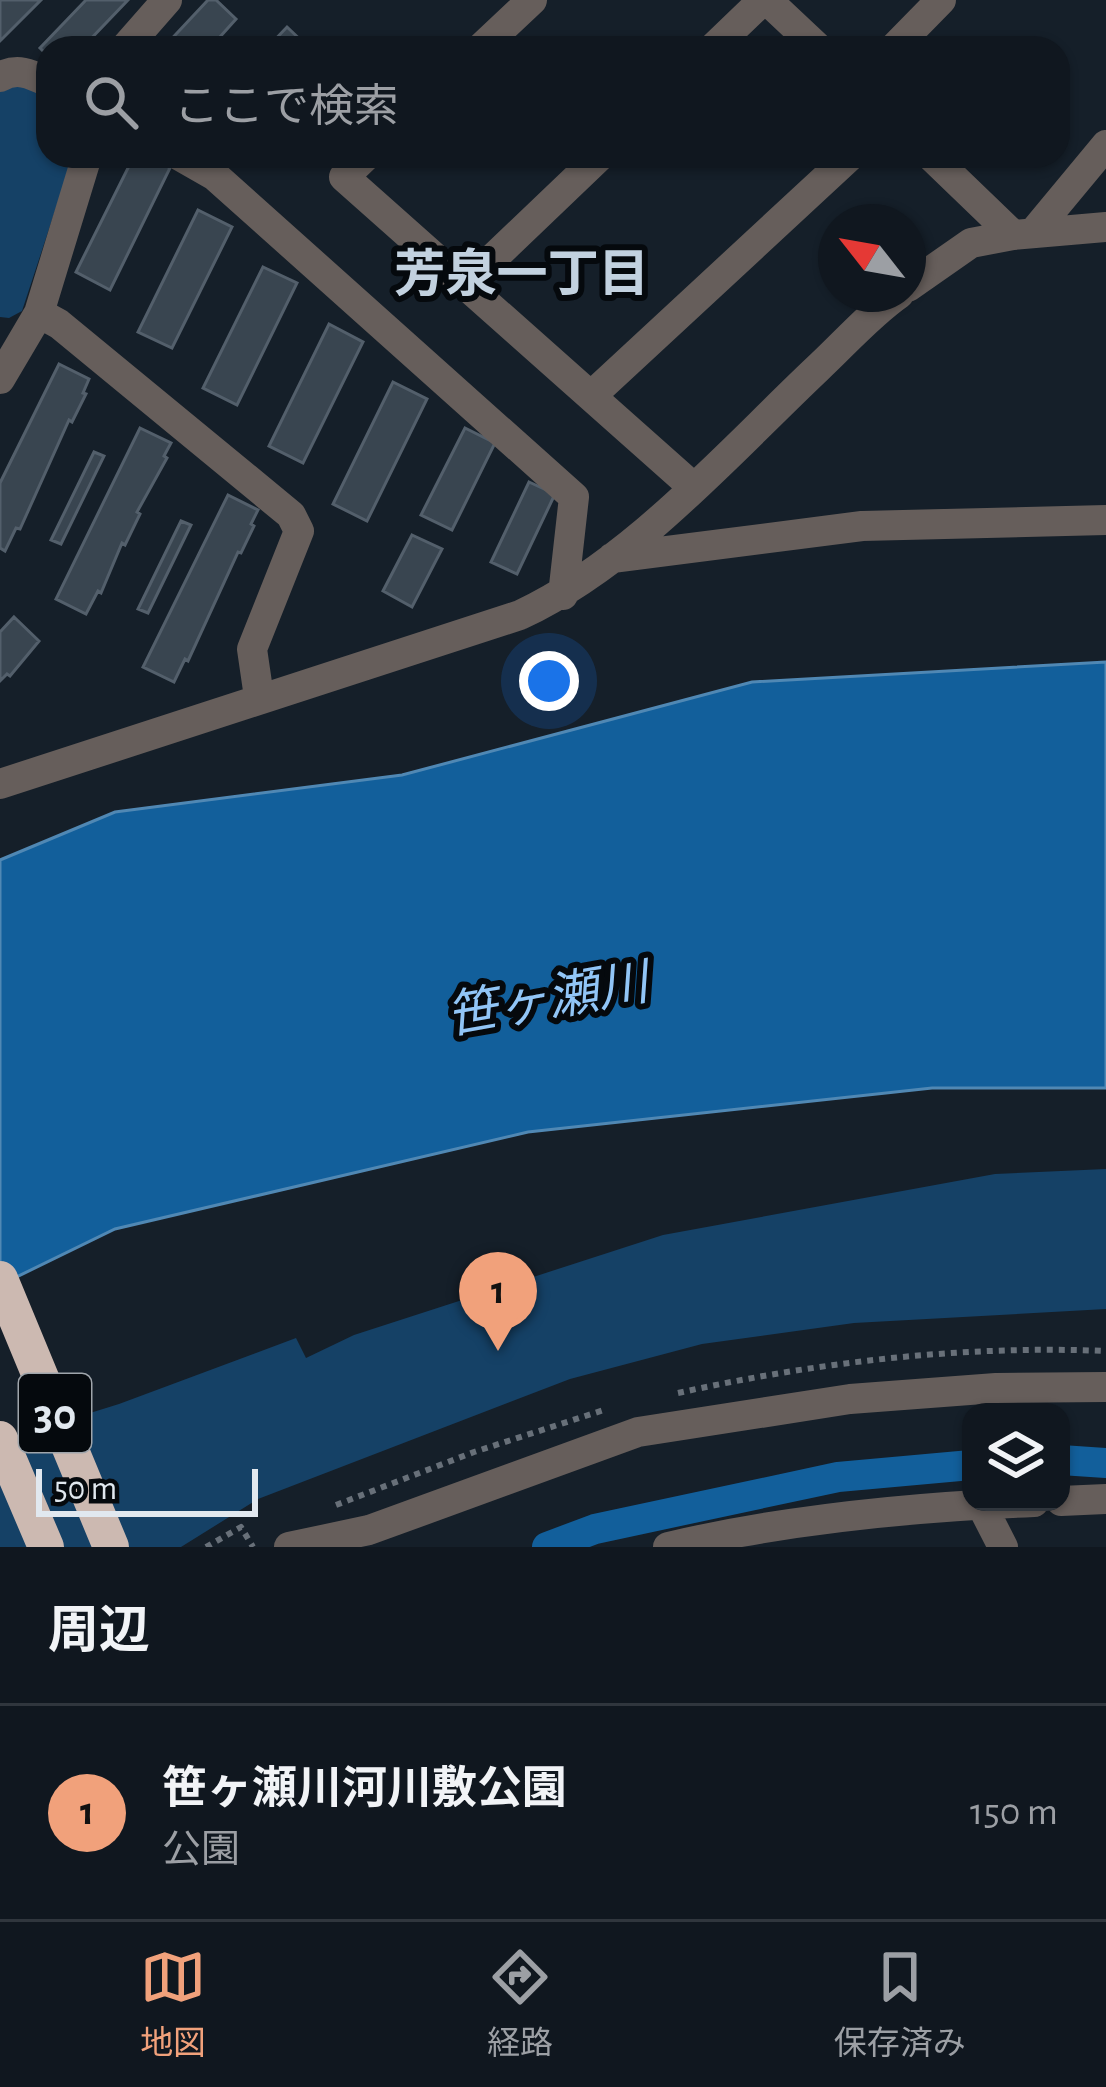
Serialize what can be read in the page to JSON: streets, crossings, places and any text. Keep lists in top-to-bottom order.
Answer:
{
  "streets": {
    "highway": ["30"]
  },
  "districts": ["芳泉一丁目"],
  "water": ["笹ヶ瀬川"],
  "scale_bar": "50 m",
  "north": "top left",
  "page": {
    "search": "ここで検索",
    "pins": "1",
    "scale": "50 m",
    "heading": "周辺",
    "list": [
      {
        "mark": "1",
        "name": "笹ヶ瀬川河川敷公園",
        "note": "公園",
        "value": "150 m"
      }
    ],
    "nav": ["地図", "経路", "保存済み"]
  }
}
